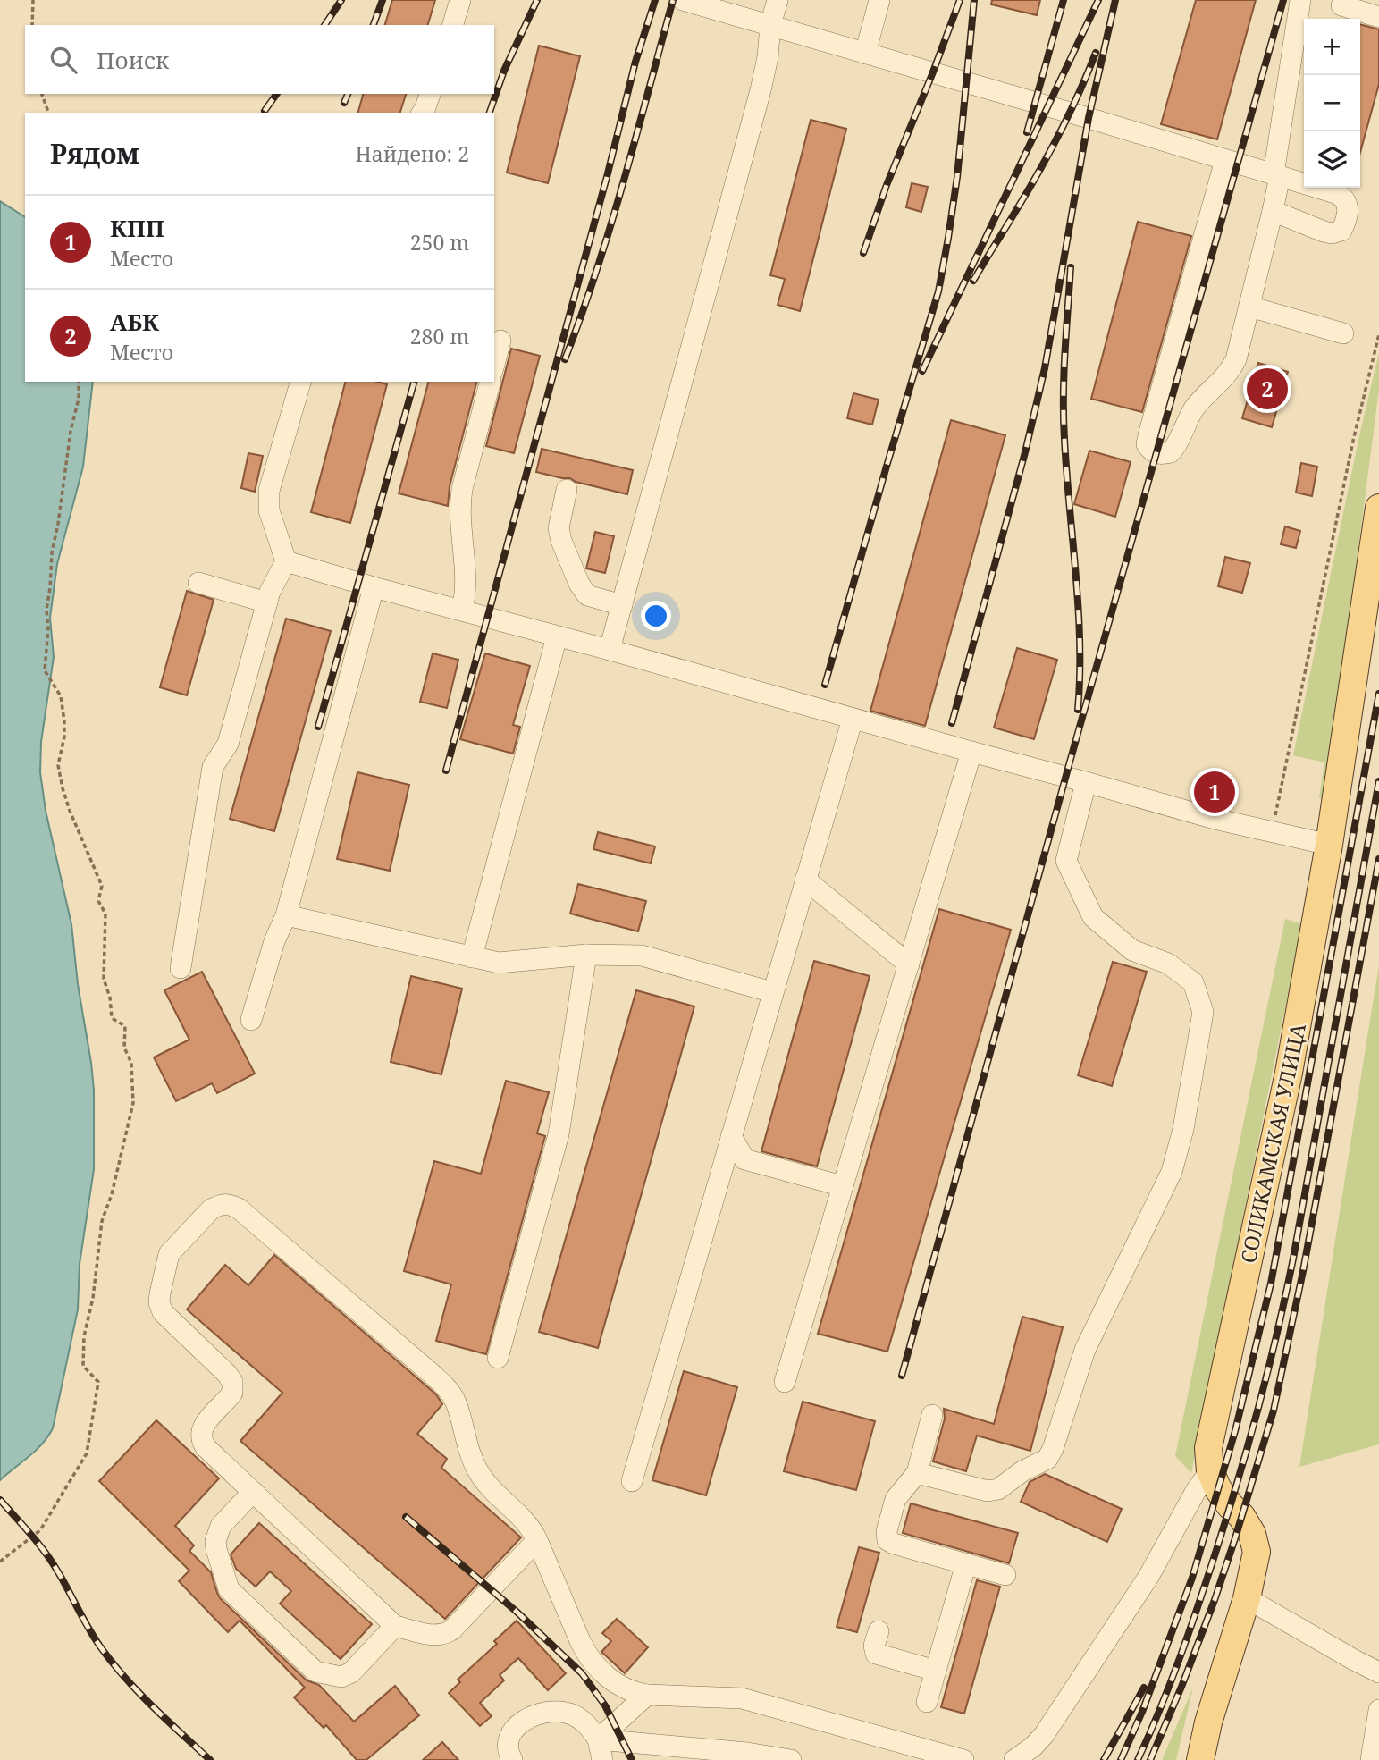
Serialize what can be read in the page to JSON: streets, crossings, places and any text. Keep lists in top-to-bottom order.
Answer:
{
  "streets": {
    "main road": ["СОЛИКАМСКАЯ УЛИЦА"]
  },
  "page": {
    "map_buttons": ["+", "−"],
    "search": "Поиск",
    "heading": ["Рядом", "Найдено: 2"],
    "list": [
      {
        "mark": "1",
        "name": "КПП",
        "note": "Место",
        "value": "250 m"
      },
      {
        "mark": "2",
        "name": "АБК",
        "note": "Место",
        "value": "280 m"
      }
    ],
    "pins": ["2", "1"]
  }
}
